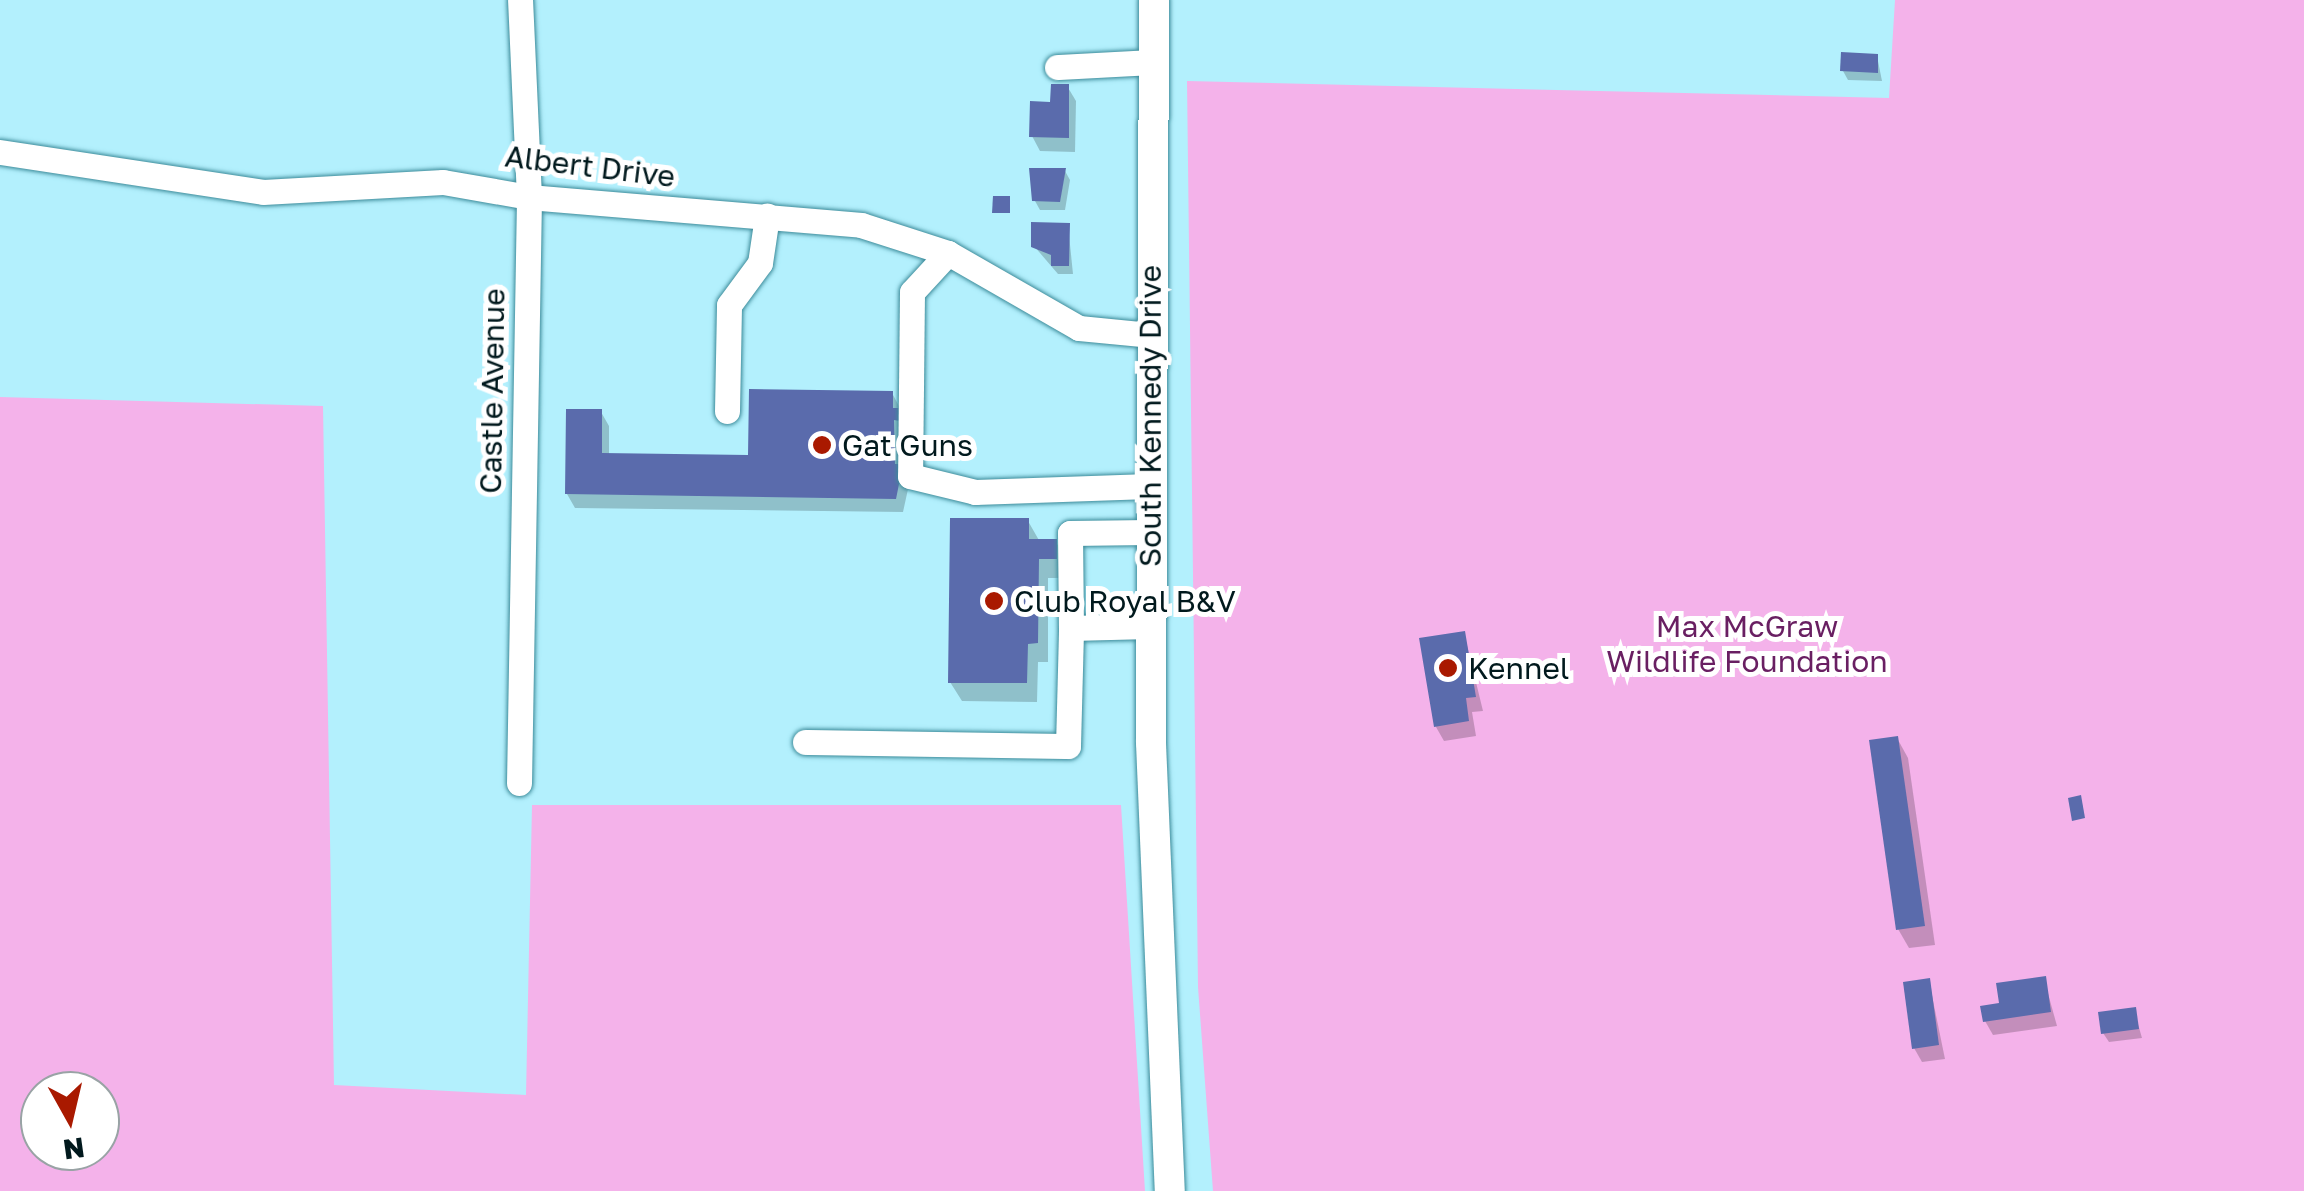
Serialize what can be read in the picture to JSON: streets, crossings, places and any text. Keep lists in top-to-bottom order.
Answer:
{
  "streets": {
    "main road": ["South Kennedy Drive"],
    "street": ["Albert Drive", "Castle Avenue"]
  },
  "crossings": [
    ["Albert Drive", "Castle Avenue"],
    ["Albert Drive", "South Kennedy Drive"]
  ],
  "parks": ["Max McGraw Wildlife Foundation"],
  "places": ["Gat Guns", "Club Royal B&V", "Kennel"],
  "north": "bottom"
}
